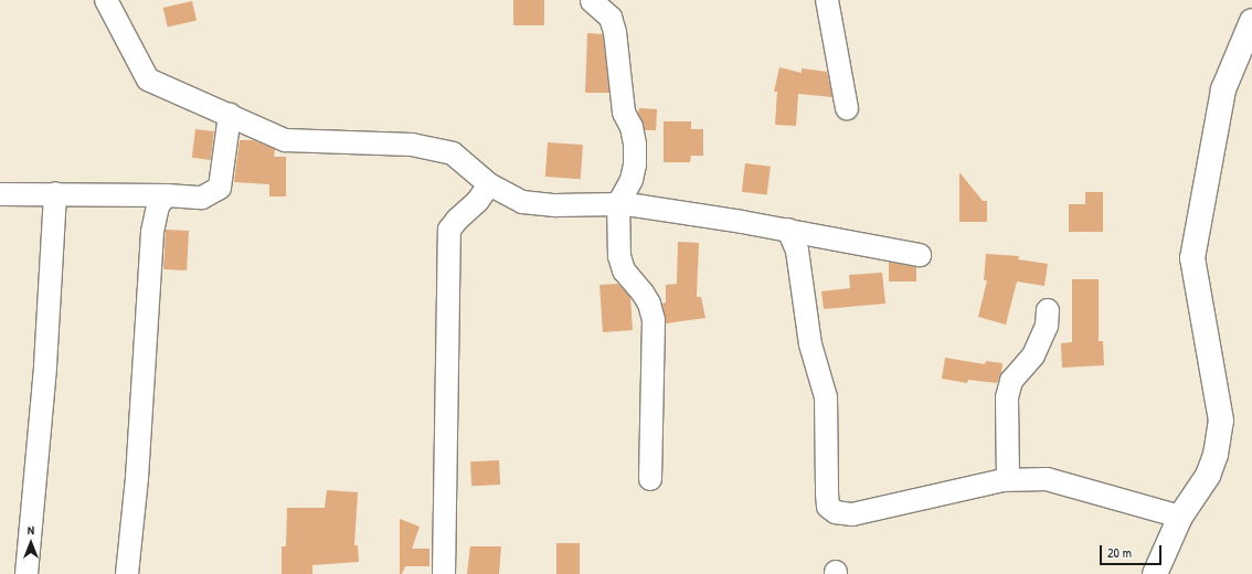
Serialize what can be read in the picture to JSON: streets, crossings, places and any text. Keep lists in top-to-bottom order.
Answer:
{
  "scale_bar": "20 m",
  "north": "top"
}
